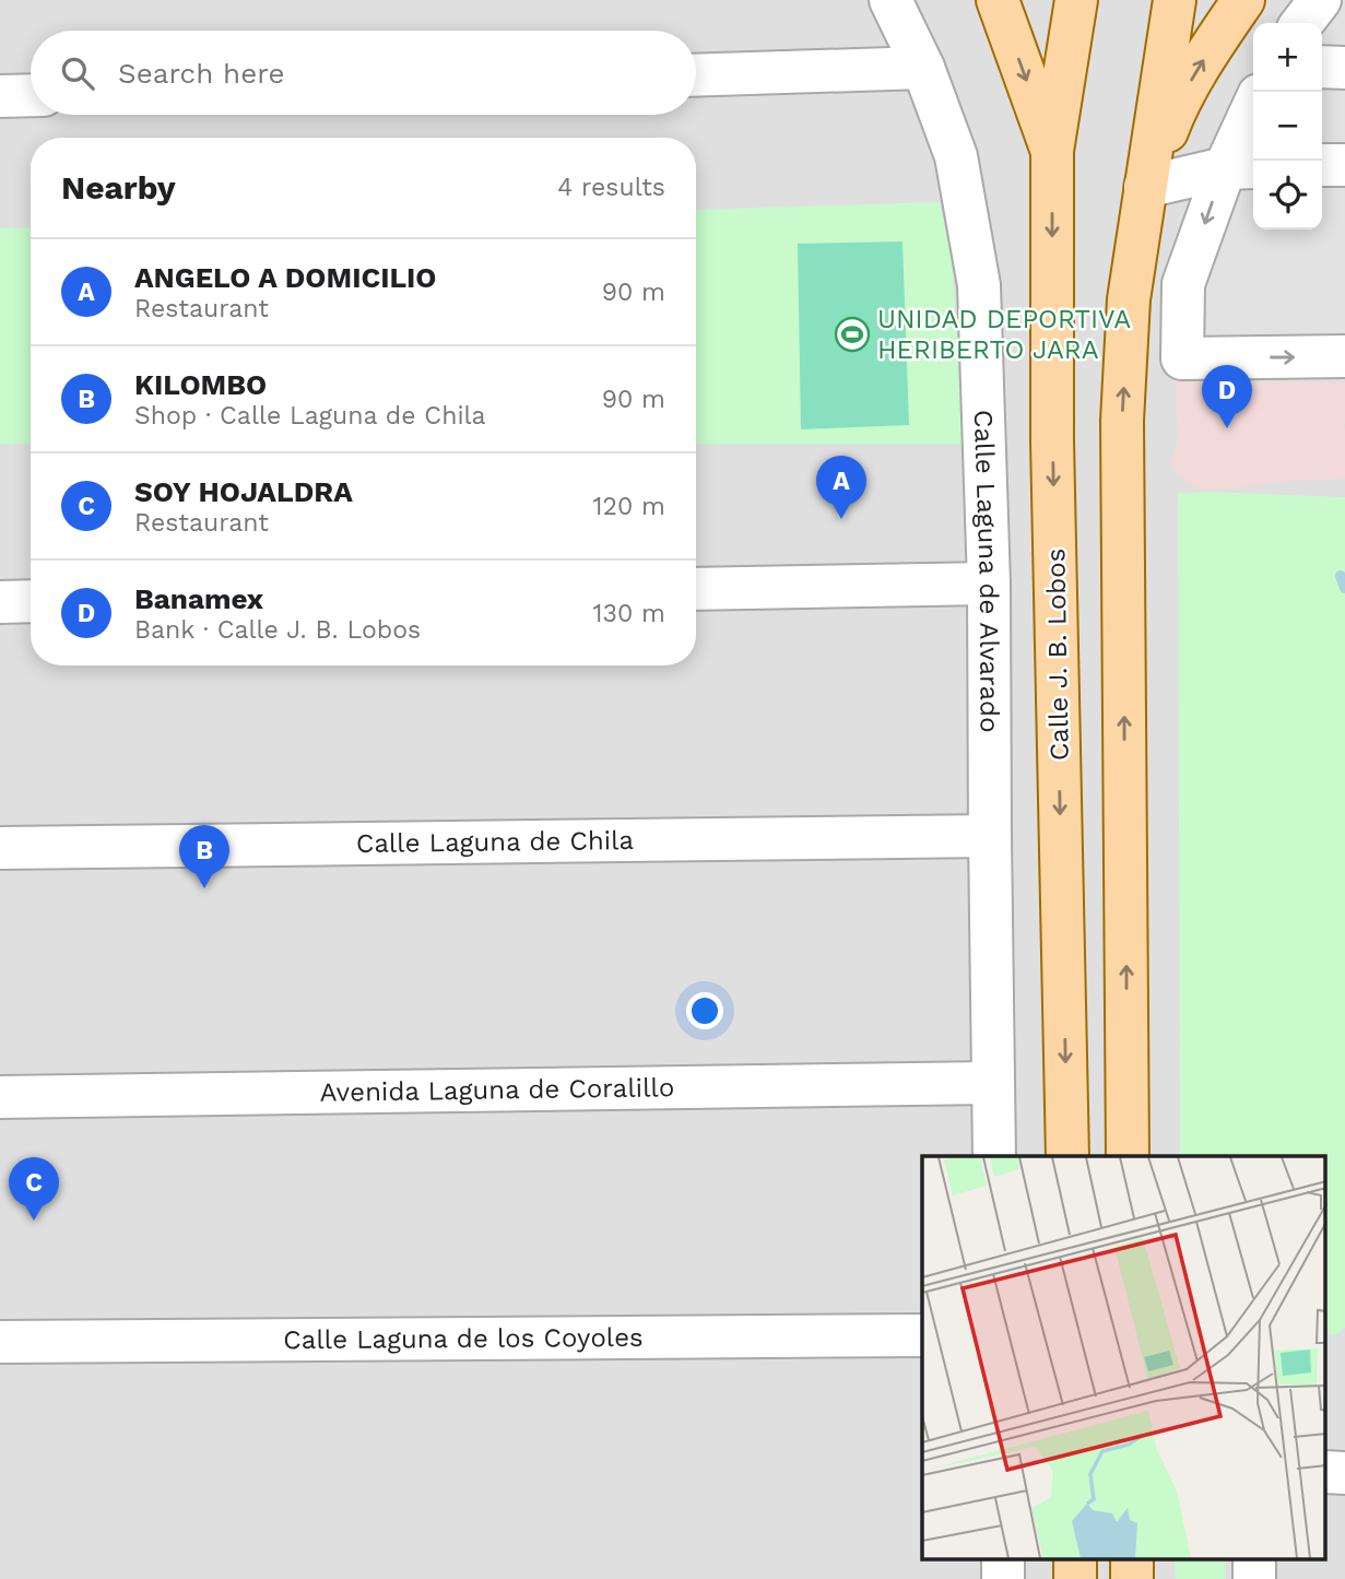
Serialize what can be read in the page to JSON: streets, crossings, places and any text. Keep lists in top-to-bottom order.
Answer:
{
  "streets": {
    "main road": ["Calle J. B. Lobos"],
    "street": [
      "Calle Laguna de Alvarado",
      "Calle Laguna de Chila",
      "Avenida Laguna de Coralillo",
      "Calle Laguna de los Coyoles"
    ]
  },
  "crossings": [
    ["Calle Laguna de Alvarado", "Calle Laguna de Chila"],
    ["Calle Laguna de Alvarado", "Avenida Laguna de Coralillo"]
  ],
  "places": {
    "sports": ["UNIDAD DEPORTIVA HERIBERTO JARA"]
  },
  "page": {
    "map_buttons": ["+", "−"],
    "search": "Search here",
    "heading": ["Nearby", "4 results"],
    "list": [
      {
        "mark": "A",
        "name": "ANGELO A DOMICILIO",
        "note": "Restaurant",
        "value": "90 m"
      },
      {
        "mark": "B",
        "name": "KILOMBO",
        "note": "Shop · Calle Laguna de Chila",
        "value": "90 m"
      },
      {
        "mark": "C",
        "name": "SOY HOJALDRA",
        "note": "Restaurant",
        "value": "120 m"
      },
      {
        "mark": "D",
        "name": "Banamex",
        "note": "Bank · Calle J. B. Lobos",
        "value": "130 m"
      }
    ],
    "pins": [
      "D",
      "A",
      "B",
      "C"
    ]
  }
}
